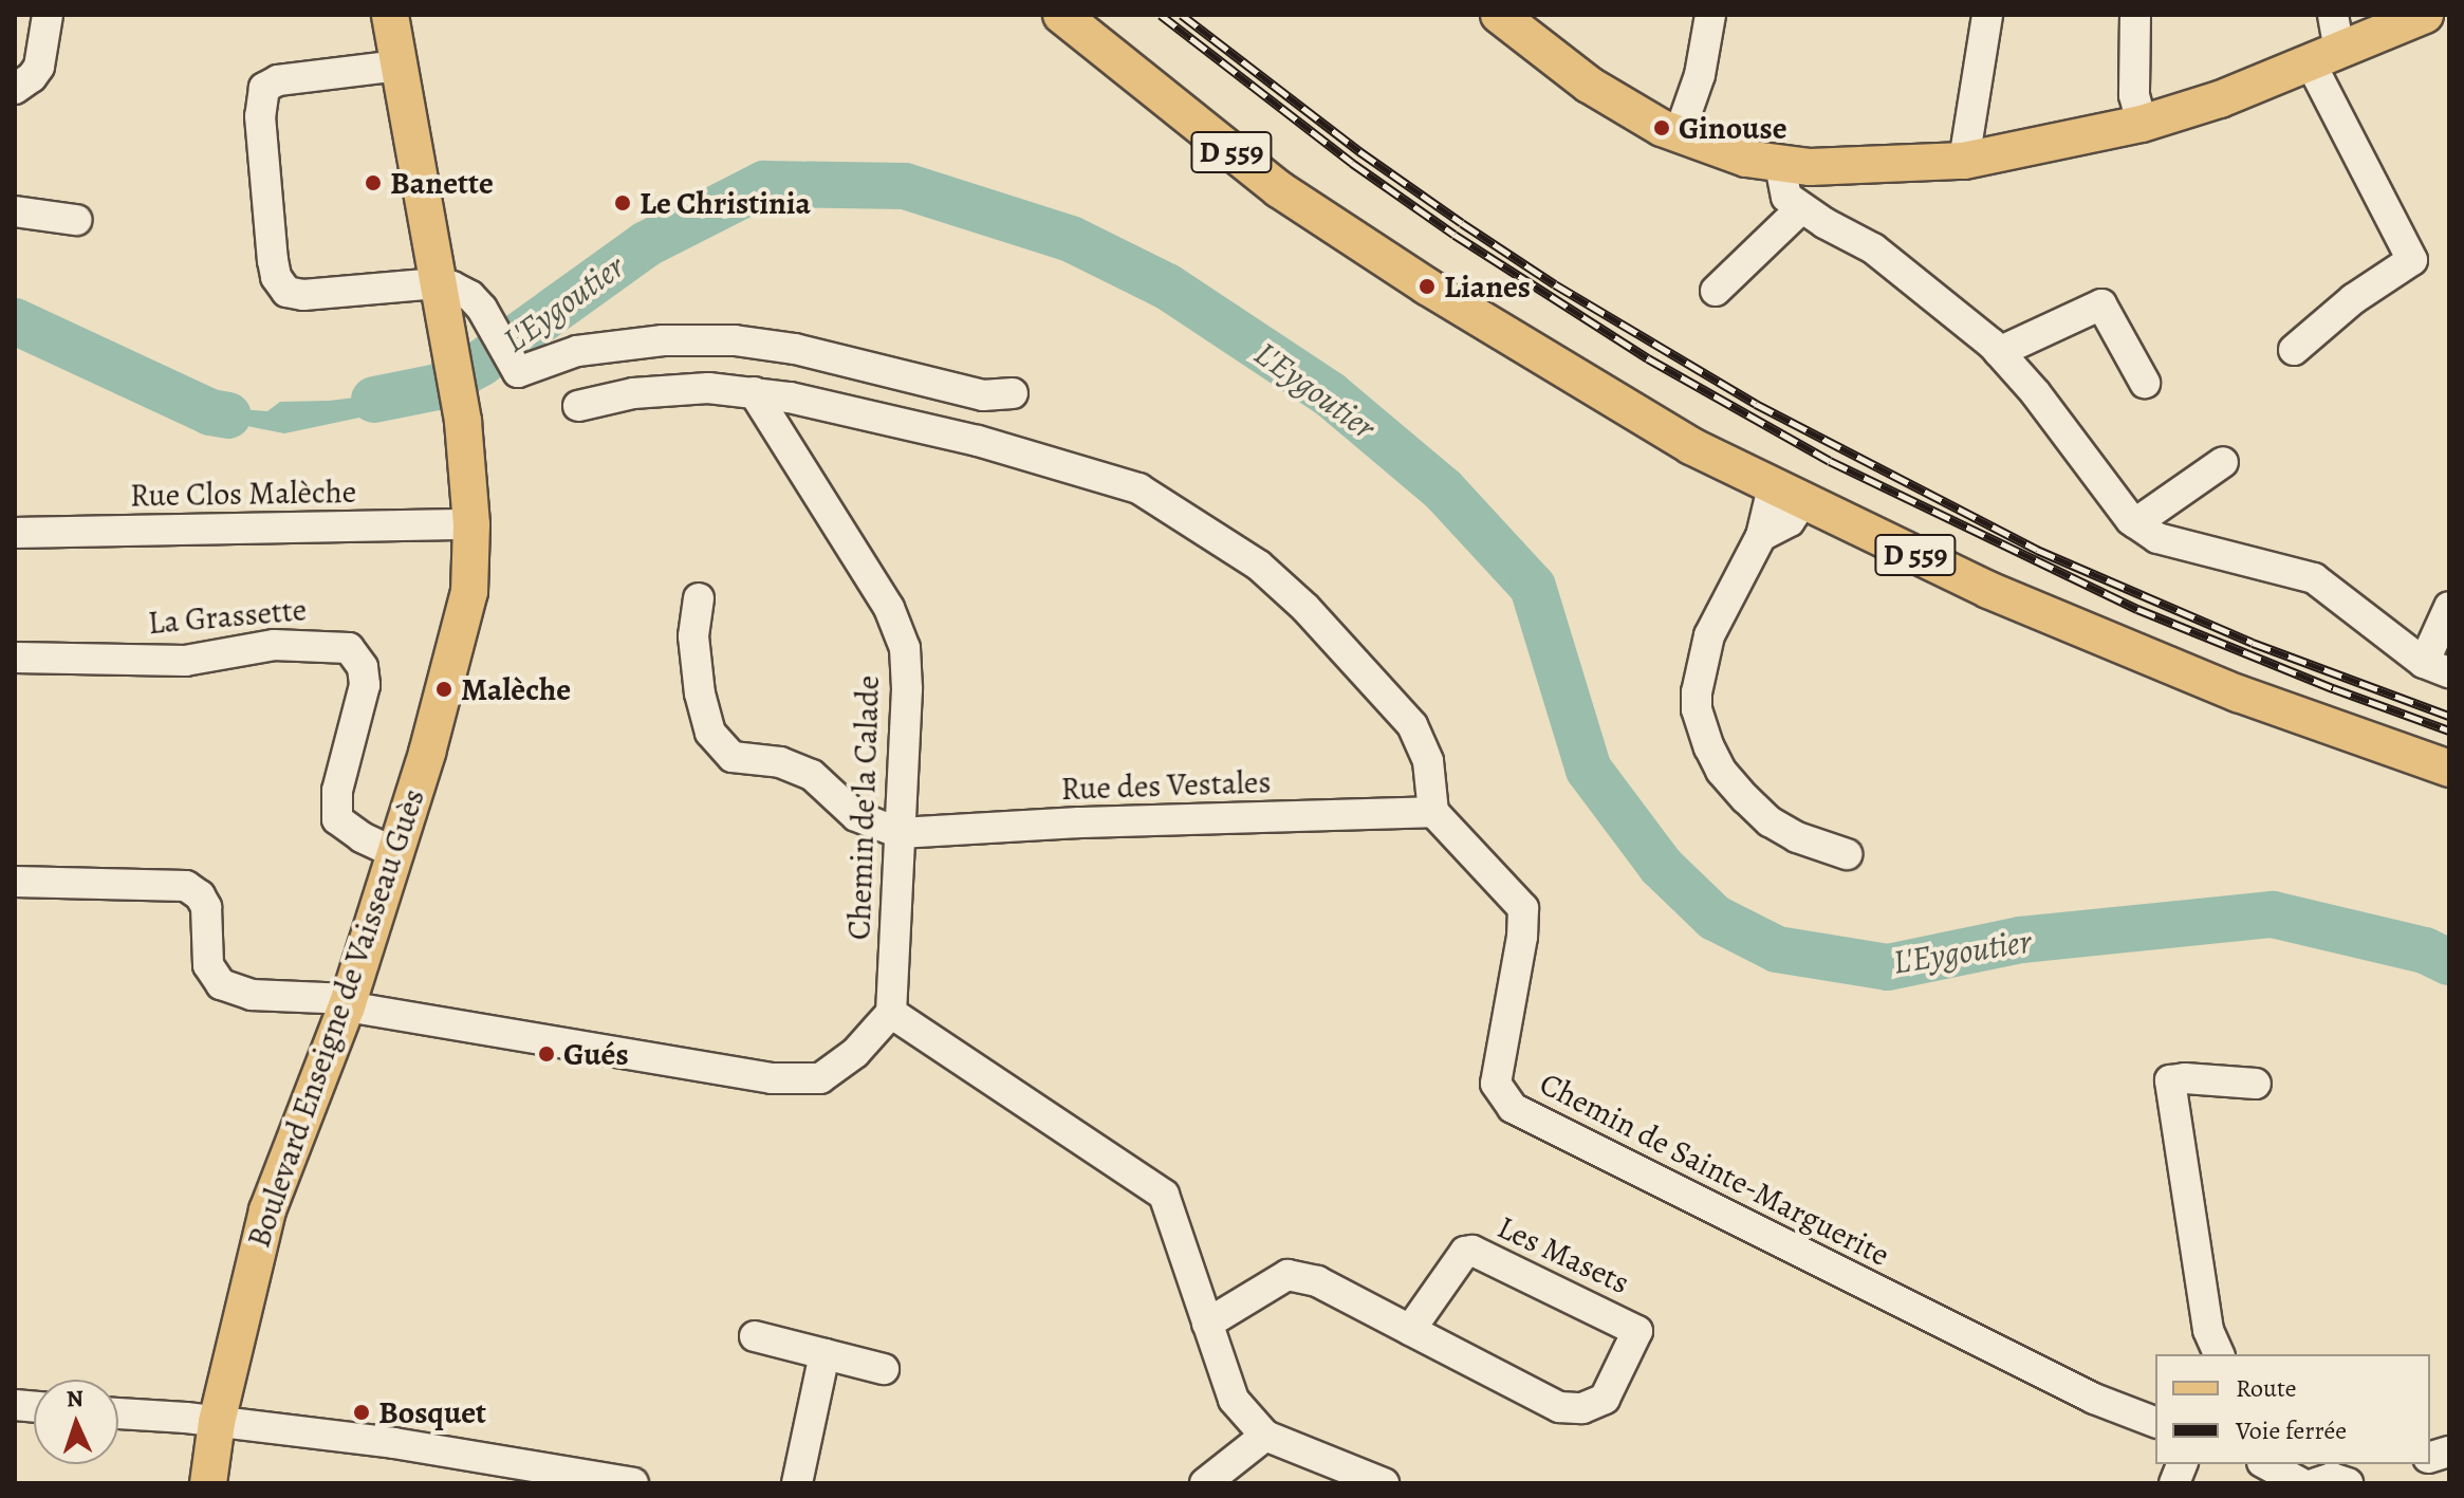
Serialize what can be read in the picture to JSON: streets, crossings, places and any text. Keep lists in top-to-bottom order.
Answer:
{
  "streets": {
    "main road": ["D 559", "Boulevard Enseigne de Vaisseau Guès"],
    "street": [
      "Rue Clos Malèche",
      "La Grassette",
      "Rue des Vestales",
      "Chemin de la Calade",
      "Chemin de Sainte-Marguerite",
      "Les Masets"
    ]
  },
  "crossings": [
    ["Rue Clos Malèche", "Boulevard Enseigne de Vaisseau Guès"],
    ["La Grassette", "Boulevard Enseigne de Vaisseau Guès"],
    ["Rue des Vestales", "Chemin de la Calade"],
    ["Rue des Vestales", "Chemin de Sainte-Marguerite"]
  ],
  "water": ["L'Eygoutier"],
  "places": [
    "Ginouse",
    "Banette",
    "Le Christinia",
    "Lianes",
    "Malèche",
    "Gués",
    "Bosquet"
  ],
  "legend": ["Route", "Voie ferrée"],
  "north": "top"
}
